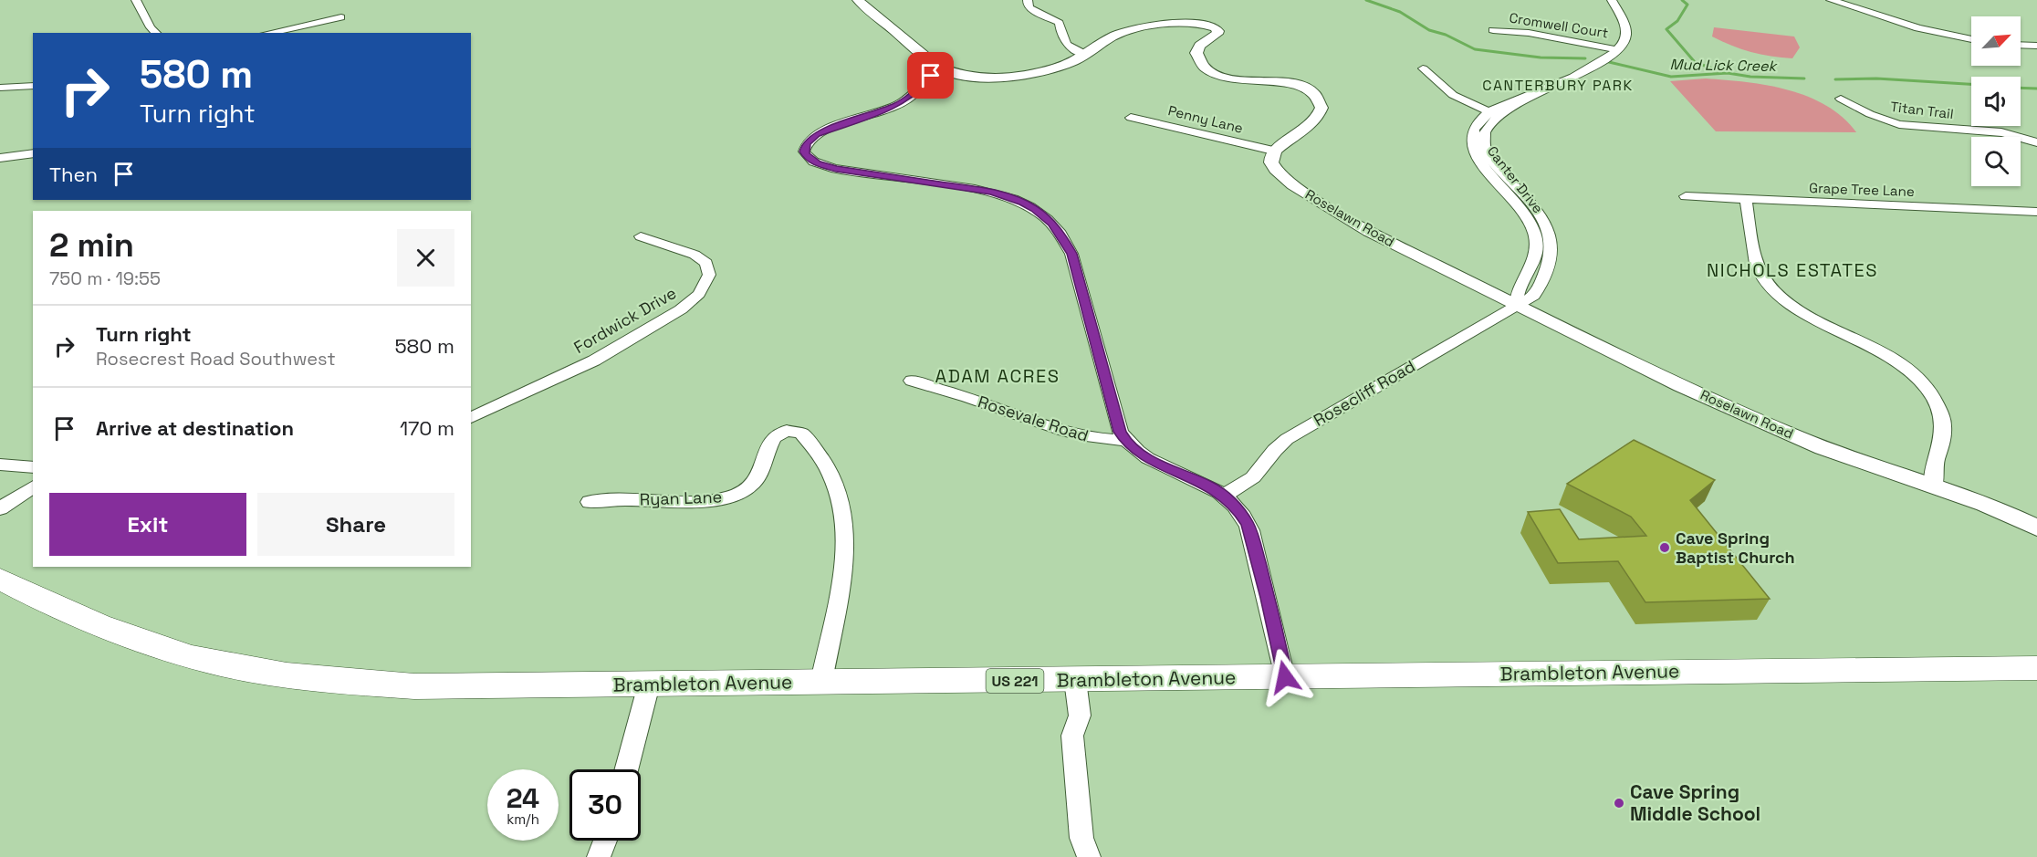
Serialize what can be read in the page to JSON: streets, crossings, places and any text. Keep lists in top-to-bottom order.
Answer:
{
  "streets": {
    "main road": ["Brambleton Avenue", "US 221"],
    "street": [
      "Cromwell Court",
      "Titan Trail",
      "Penny Lane",
      "Canter Drive",
      "Grape Tree Lane",
      "Roselawn Road",
      "Fordwick Drive",
      "Rosecliff Road",
      "Rosevale Road",
      "Ryan Lane"
    ]
  },
  "crossings": [
    ["Cromwell Court", "Canter Drive"],
    ["Penny Lane", "Roselawn Road"],
    ["Canter Drive", "Roselawn Road"],
    ["Canter Drive", "Rosecliff Road"],
    ["Roselawn Road", "Rosecliff Road"],
    ["Ryan Lane", "Brambleton Avenue"]
  ],
  "districts": ["CANTERBURY PARK", "NICHOLS ESTATES", "ADAM ACRES"],
  "water": ["Mud Lick Creek"],
  "places": ["Cave Spring Baptist Church", "Cave Spring Middle School"],
  "north": "top right",
  "page": {
    "turn": ["580 m", "Turn right"],
    "then": "Then",
    "heading": ["2 min", "750 m · 19:55"],
    "list": [
      {
        "name": "Turn right",
        "note": "Rosecrest Road Southwest",
        "value": "580 m"
      },
      {
        "name": "Arrive at destination",
        "value": "170 m"
      }
    ],
    "buttons": ["Exit", "Share"],
    "speed": "24 km/h",
    "limit": "30"
  }
}
